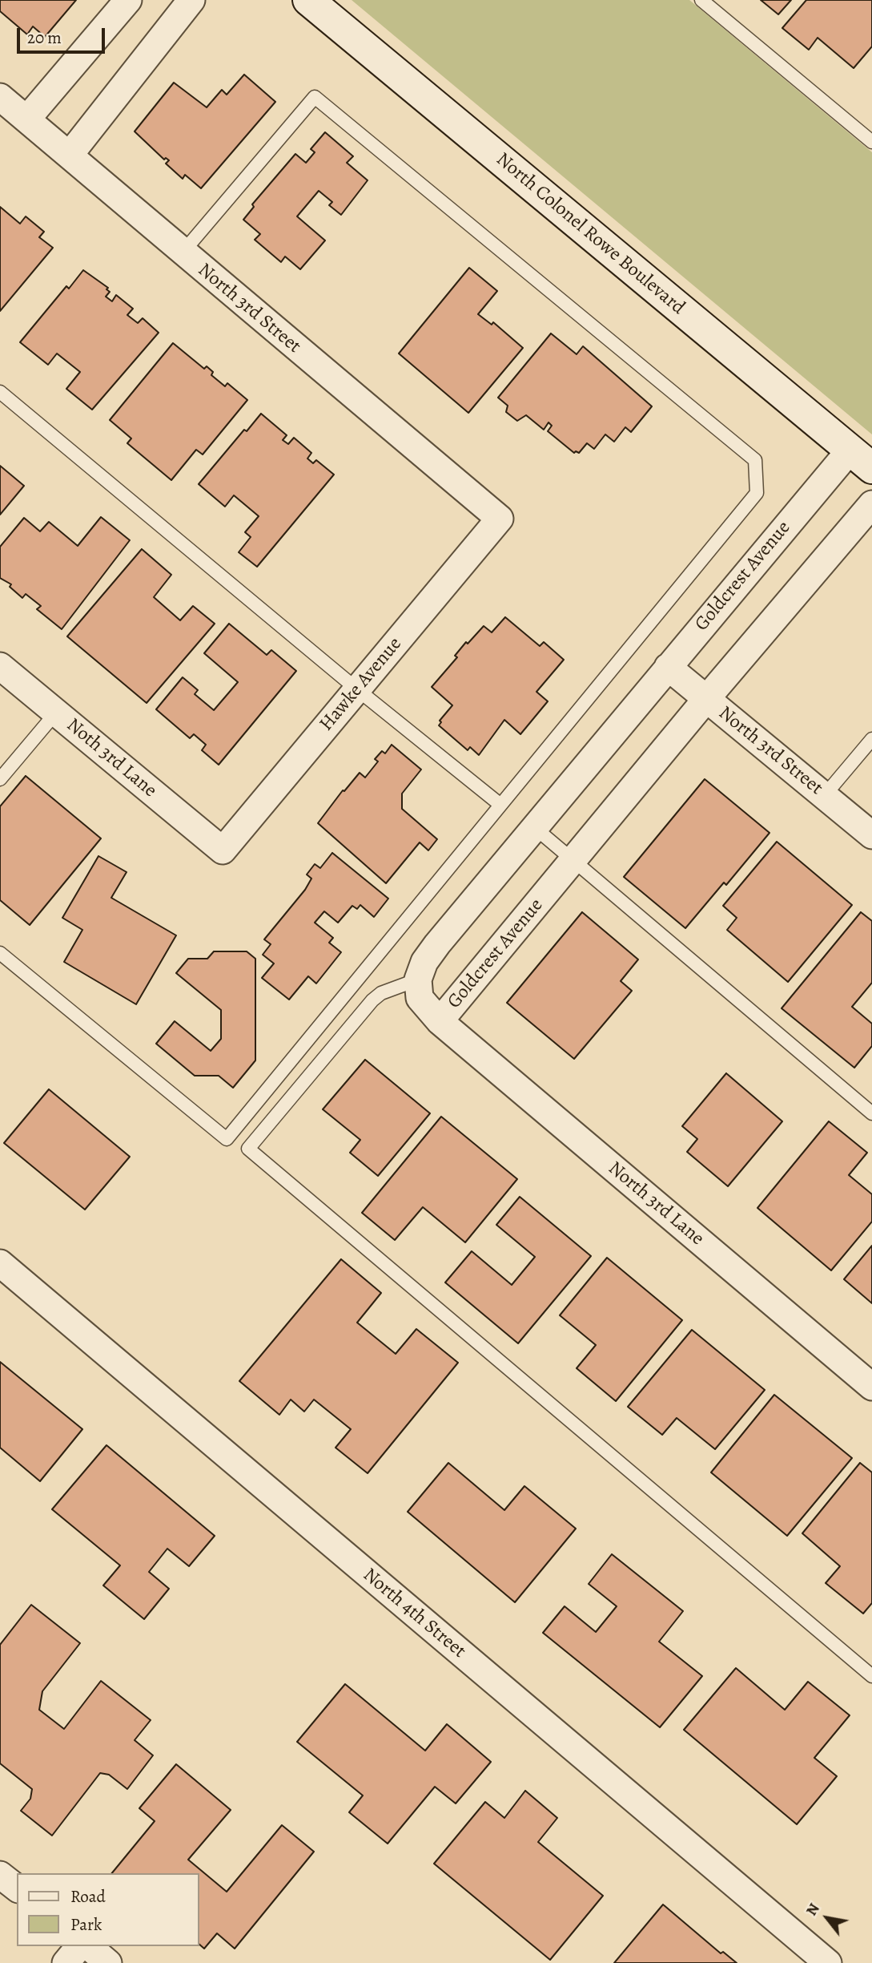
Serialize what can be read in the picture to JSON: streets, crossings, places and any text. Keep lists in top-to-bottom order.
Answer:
{
  "streets": {
    "main road": ["North Colonel Rowe Boulevard"],
    "street": [
      "North 3rd Street",
      "Goldcrest Avenue",
      "Hawke Avenue",
      "Noth 3rd Lane",
      "North 3rd Lane",
      "North 4th Street"
    ]
  },
  "crossings": [
    ["North Colonel Rowe Boulevard", "Goldcrest Avenue"],
    ["North 3rd Street", "Goldcrest Avenue"],
    ["North 3rd Street", "Hawke Avenue"],
    ["Goldcrest Avenue", "North 3rd Lane"],
    ["Hawke Avenue", "Noth 3rd Lane"]
  ],
  "legend": ["Road", "Park"],
  "scale_bar": "20 m",
  "north": "top left"
}
